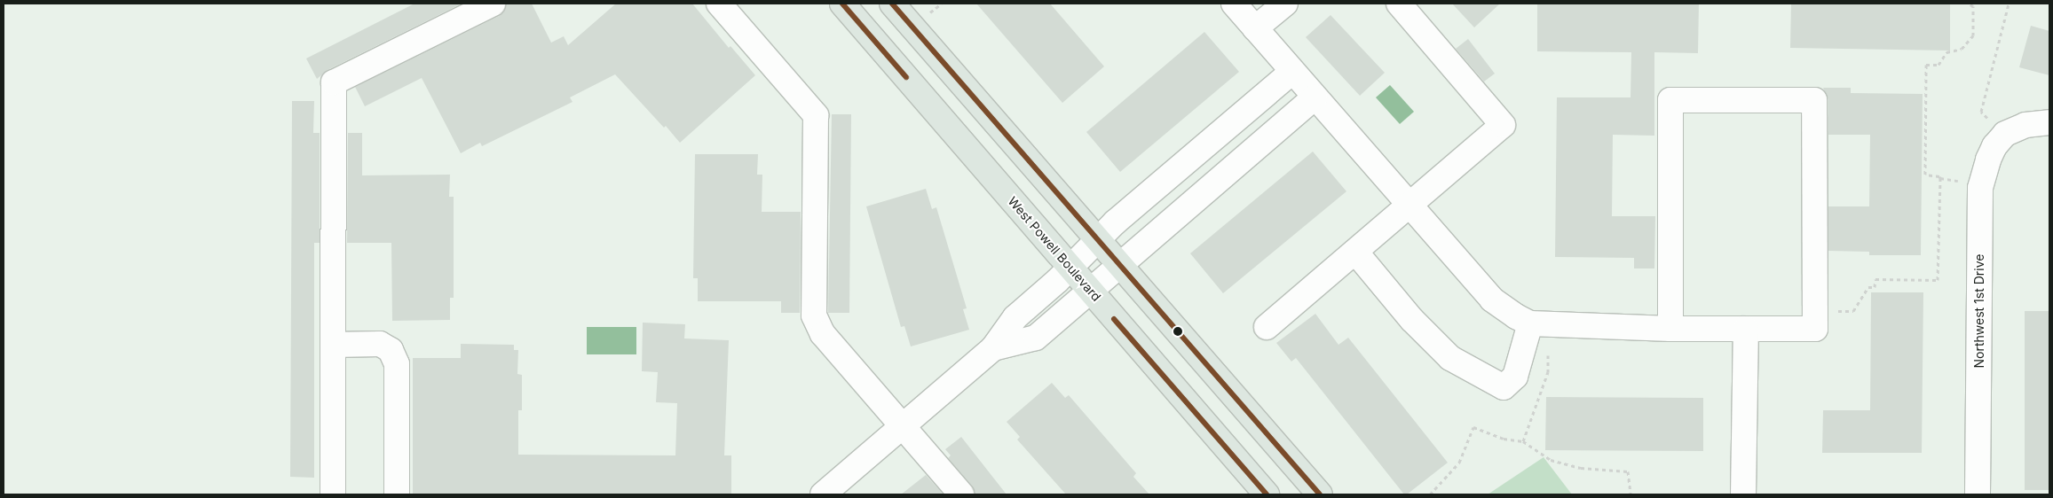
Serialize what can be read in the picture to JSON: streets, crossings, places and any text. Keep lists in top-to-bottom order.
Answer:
{
  "streets": {
    "main road": ["West Powell Boulevard"],
    "street": ["Northwest 1st Drive"]
  }
}
